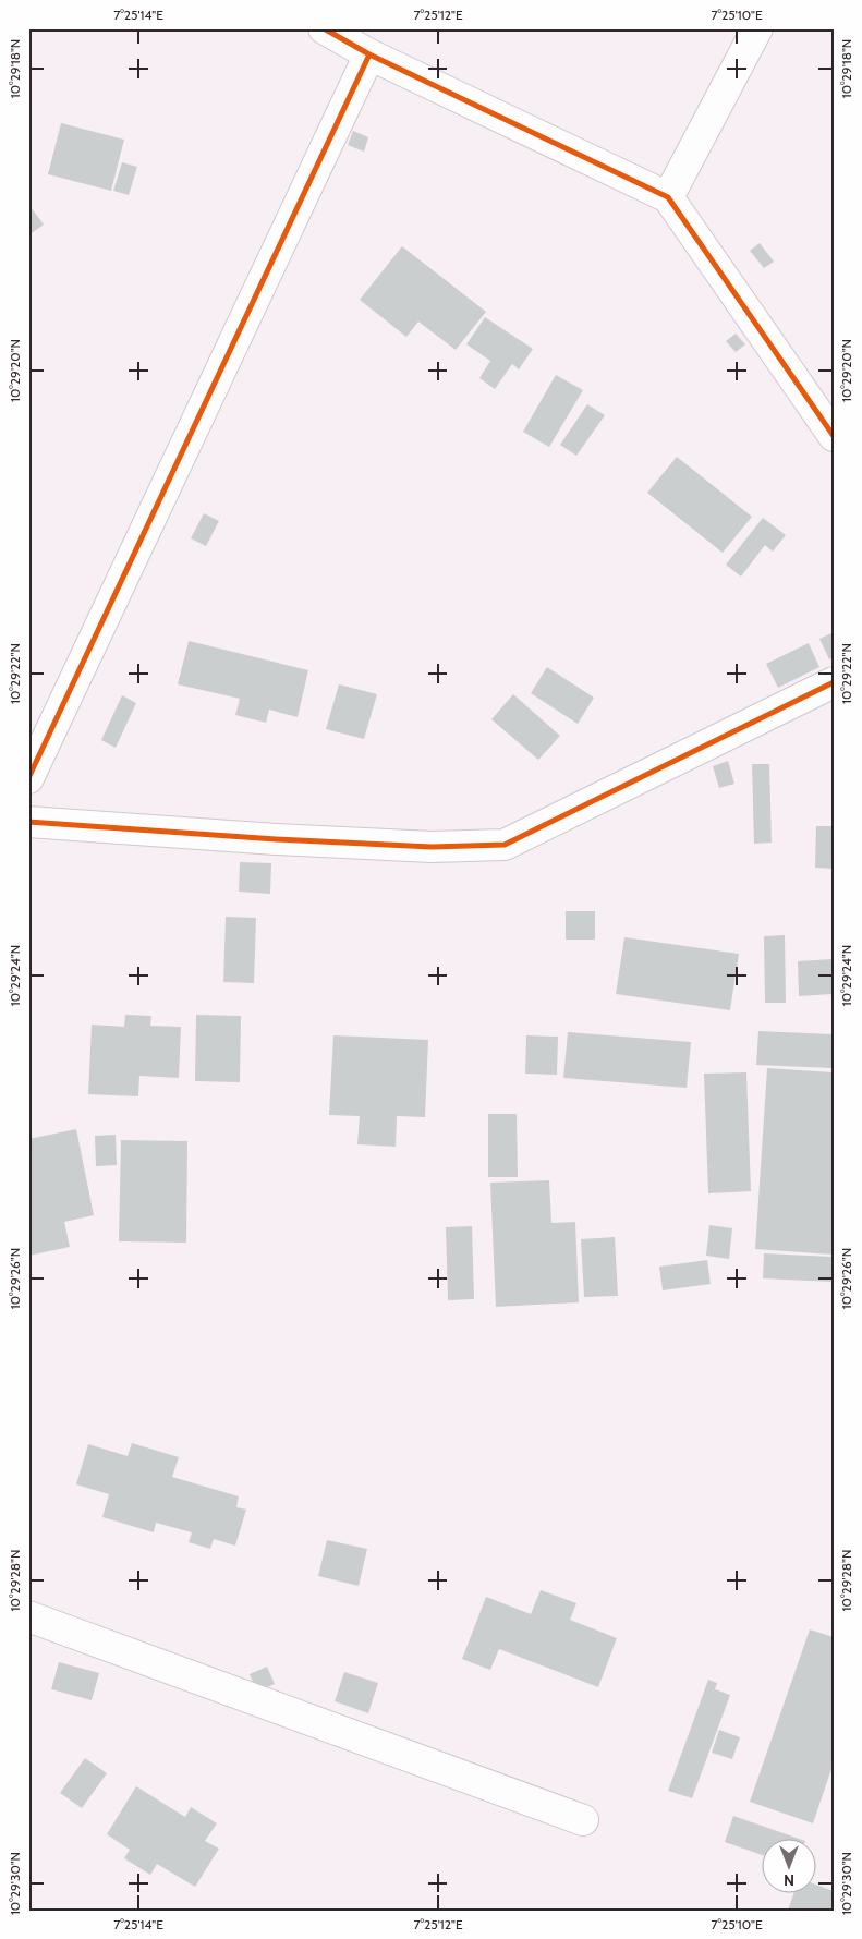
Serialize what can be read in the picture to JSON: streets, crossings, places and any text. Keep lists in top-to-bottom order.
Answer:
{
  "north": "bottom",
  "coordinates": [
    "7°25'14\"E",
    "7°25'12\"E",
    "7°25'10\"E",
    "10°29'18\"N",
    "10°29'20\"N",
    "10°29'22\"N",
    "10°29'24\"N",
    "10°29'26\"N",
    "10°29'28\"N",
    "10°29'30\"N"
  ]
}
